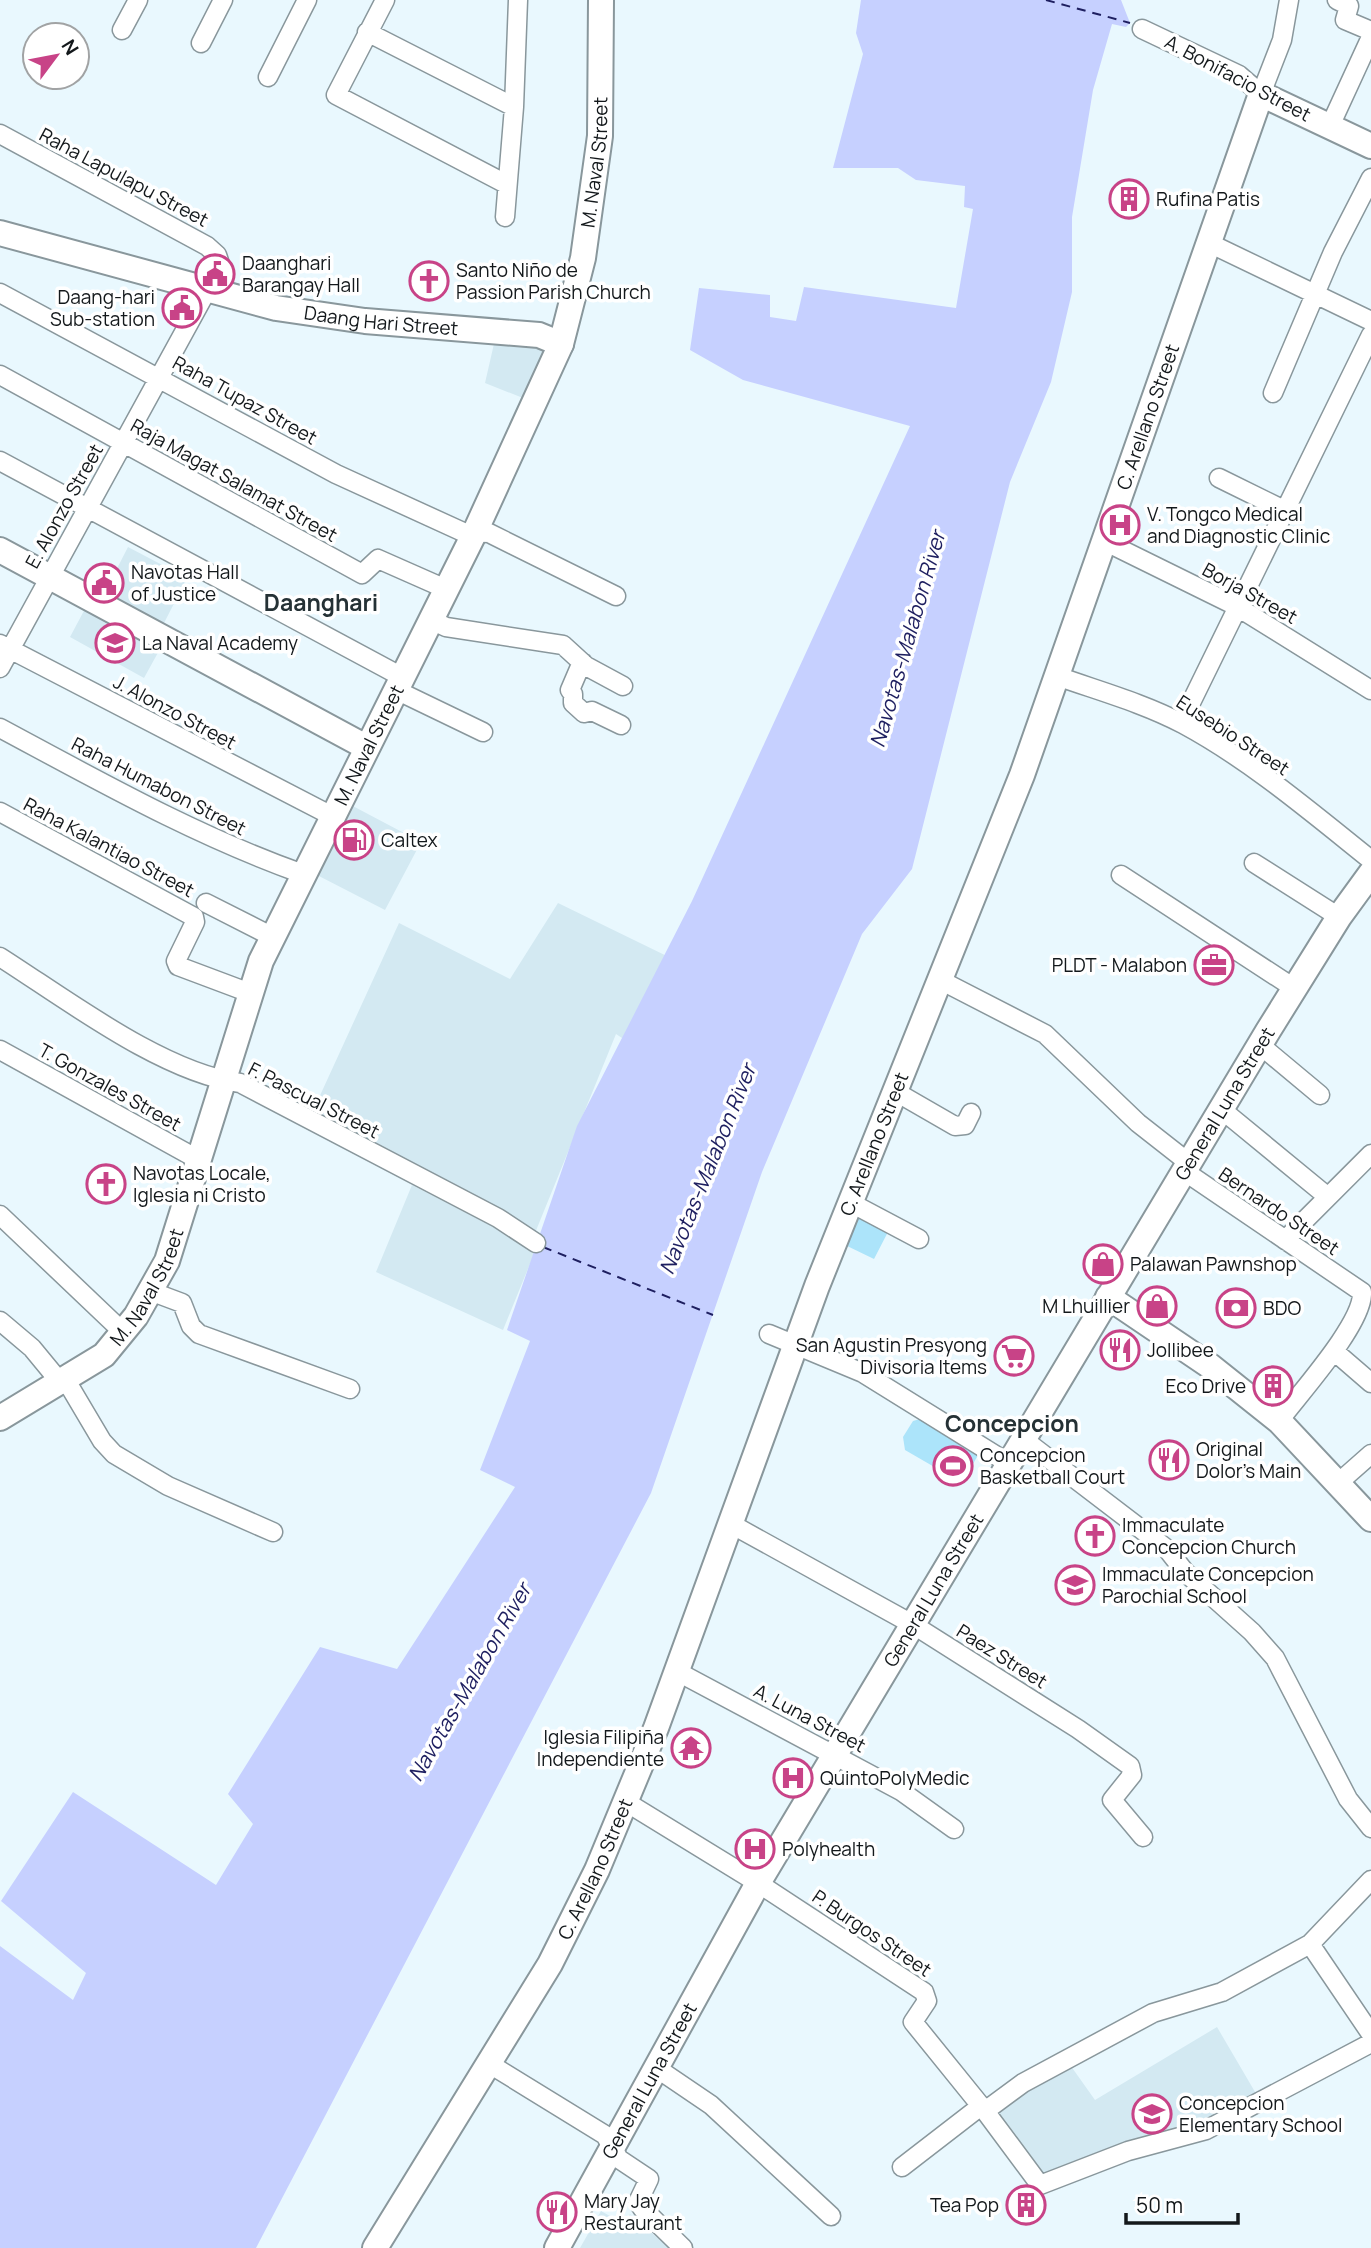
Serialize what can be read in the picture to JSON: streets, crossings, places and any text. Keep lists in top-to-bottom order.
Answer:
{
  "streets": {
    "main road": [
      "A. Bonifacio Street",
      "M. Naval Street",
      "Daang Hari Street",
      "C. Arellano Street",
      "General Luna Street"
    ],
    "street": [
      "Raha Lapulapu Street",
      "Raha Tupaz Street",
      "Raja Magat Salamat Street",
      "E. Alonzo Street",
      "Borja Street",
      "J. Alonzo Street",
      "Eusebio Street",
      "Raha Humabon Street",
      "Raha Kalantiao Street",
      "T. Gonzales Street",
      "F. Pascual Street",
      "Bernardo Street",
      "Paez Street",
      "A. Luna Street",
      "P. Burgos Street"
    ]
  },
  "crossings": [
    ["A. Bonifacio Street", "C. Arellano Street"],
    ["M. Naval Street", "Daang Hari Street"],
    ["M. Naval Street", "Raha Tupaz Street"],
    ["M. Naval Street", "Raja Magat Salamat Street"],
    ["M. Naval Street", "J. Alonzo Street"],
    ["M. Naval Street", "Raha Humabon Street"],
    ["M. Naval Street", "Raha Kalantiao Street"],
    ["M. Naval Street", "T. Gonzales Street"],
    ["M. Naval Street", "F. Pascual Street"],
    ["Daang Hari Street", "E. Alonzo Street"],
    ["Raha Tupaz Street", "E. Alonzo Street"],
    ["C. Arellano Street", "Borja Street"],
    ["C. Arellano Street", "Eusebio Street"],
    ["C. Arellano Street", "Paez Street"],
    ["C. Arellano Street", "A. Luna Street"],
    ["C. Arellano Street", "P. Burgos Street"],
    ["Raja Magat Salamat Street", "E. Alonzo Street"],
    ["E. Alonzo Street", "J. Alonzo Street"],
    ["General Luna Street", "Bernardo Street"],
    ["General Luna Street", "Paez Street"],
    ["General Luna Street", "A. Luna Street"],
    ["General Luna Street", "P. Burgos Street"]
  ],
  "districts": ["Daanghari", "Concepcion"],
  "water": ["Navotas-Malabon River"],
  "places": {
    "building": ["Rufina Patis", "Eco Drive", "Tea Pop"],
    "public building": ["Daanghari Barangay Hall", "Daang-hari Sub-station", "Navotas Hall of Justice"],
    "church": ["Santo Niño de Passion Parish Church", "Navotas Locale, Iglesia ni Cristo", "Immaculate Concepcion Church"],
    "hospital": ["V. Tongco Medical and Diagnostic Clinic", "QuintoPolyMedic", "Polyhealth"],
    "school or university": ["La Naval Academy", "Immaculate Concepcion Parochial School", "Concepcion Elementary School"],
    "fuel station": ["Caltex"],
    "office": ["PLDT - Malabon"],
    "shop": ["Palawan Pawnshop", "M Lhuillier"],
    "bank": ["BDO"],
    "restaurant": ["Jollibee", "Original Dolor's Main", "Mary Jay Restaurant"],
    "supermarket": ["San Agustin Presyong Divisoria Items"],
    "sports": ["Concepcion Basketball Court"],
    "temple": ["Iglesia Filipiña Independiente"]
  },
  "scale_bar": "50 m",
  "north": "top right"
}
